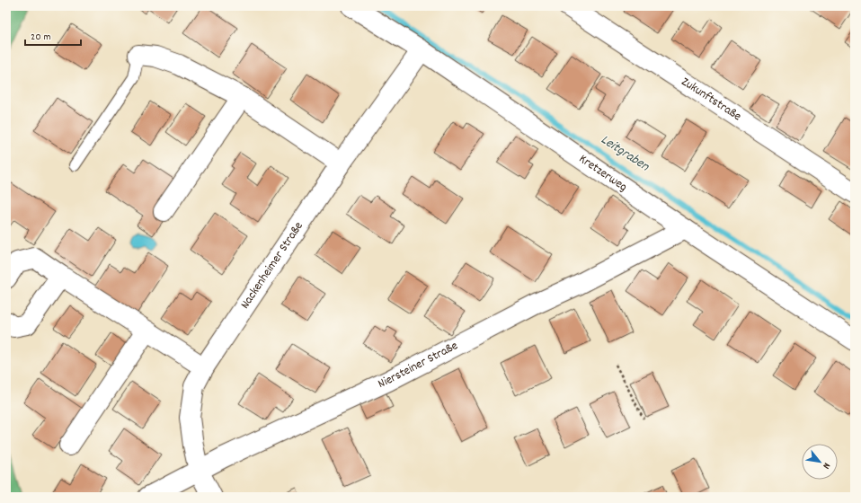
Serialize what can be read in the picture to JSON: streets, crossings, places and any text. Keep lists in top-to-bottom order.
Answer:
{
  "streets": {
    "street": [
      "Zukunftstraße",
      "Kretzerweg",
      "Nackenheimer Straße",
      "Niersteiner Straße"
    ]
  },
  "crossings": [
    ["Kretzerweg", "Nackenheimer Straße"],
    ["Kretzerweg", "Niersteiner Straße"],
    ["Nackenheimer Straße", "Niersteiner Straße"]
  ],
  "water": ["Leitgraben"],
  "scale_bar": "20 m",
  "north": "bottom right"
}
